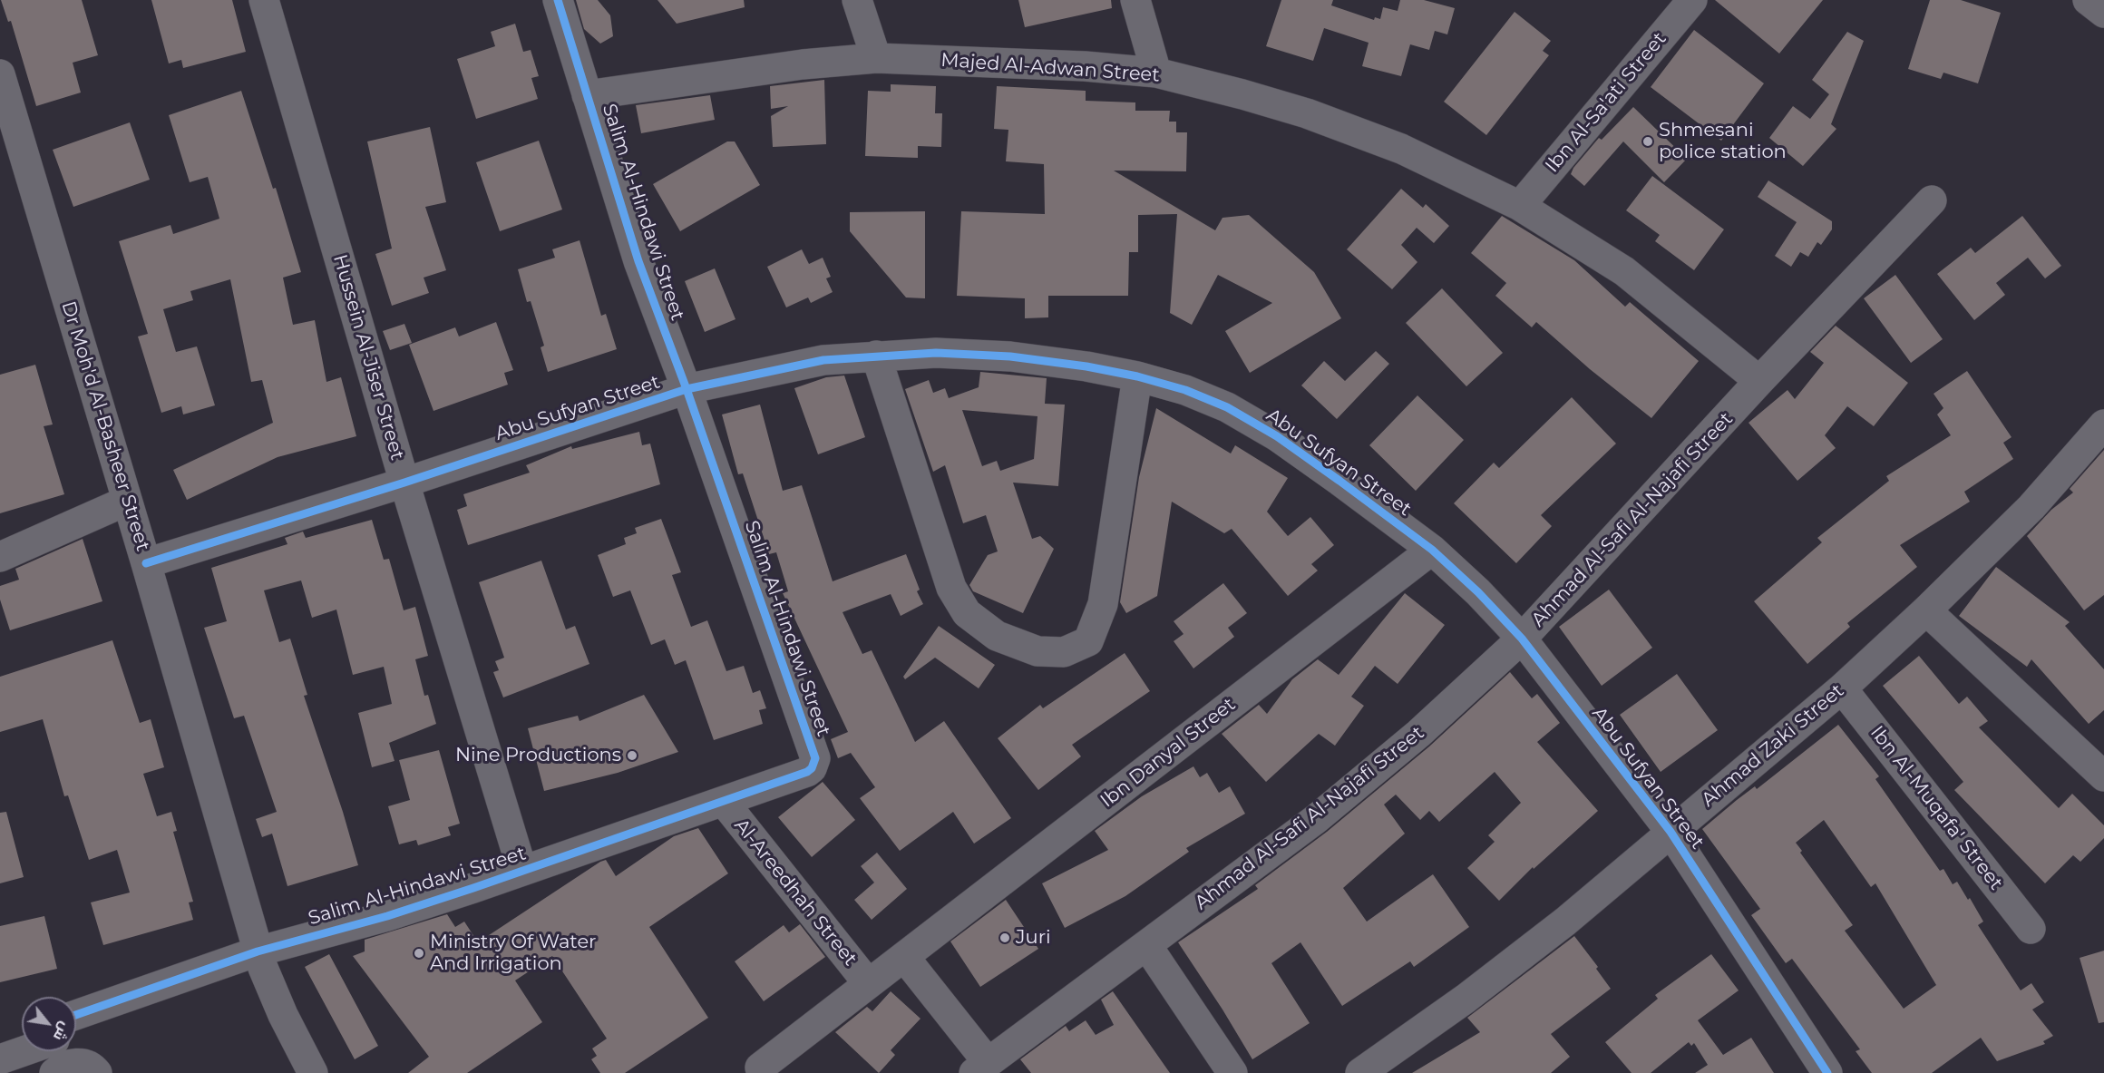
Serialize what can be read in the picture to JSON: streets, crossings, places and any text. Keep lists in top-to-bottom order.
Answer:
{
  "streets": {
    "street": [
      "Majed Al-Adwan Street",
      "Ibn Al-Sa'ati Street",
      "Salim Al-Hindawi Street",
      "Hussein Al-Jiser Street",
      "Abu Sufyan Street",
      "Dr Moh'd Al-Basheer Street",
      "Ahmad Al-Safi Al-Najafi Street",
      "Ahmad Zaki Street",
      "Ibn Danyal Street",
      "Ibn Al-Muqafa' Street",
      "Al-Areedhah Street"
    ]
  },
  "crossings": [
    ["Majed Al-Adwan Street", "Ibn Al-Sa'ati Street"],
    ["Majed Al-Adwan Street", "Salim Al-Hindawi Street"],
    ["Majed Al-Adwan Street", "Ahmad Al-Safi Al-Najafi Street"],
    ["Salim Al-Hindawi Street", "Hussein Al-Jiser Street"],
    ["Salim Al-Hindawi Street", "Abu Sufyan Street"],
    ["Salim Al-Hindawi Street", "Dr Moh'd Al-Basheer Street"],
    ["Salim Al-Hindawi Street", "Al-Areedhah Street"],
    ["Hussein Al-Jiser Street", "Abu Sufyan Street"],
    ["Abu Sufyan Street", "Dr Moh'd Al-Basheer Street"],
    ["Abu Sufyan Street", "Ahmad Al-Safi Al-Najafi Street"],
    ["Abu Sufyan Street", "Ahmad Zaki Street"],
    ["Abu Sufyan Street", "Ibn Danyal Street"],
    ["Ahmad Zaki Street", "Ibn Al-Muqafa' Street"],
    ["Ibn Danyal Street", "Al-Areedhah Street"]
  ],
  "places": [
    "Shmesani police station",
    "Nine Productions",
    "Juri",
    "Ministry Of Water And Irrigation"
  ],
  "north": "bottom right"
}
